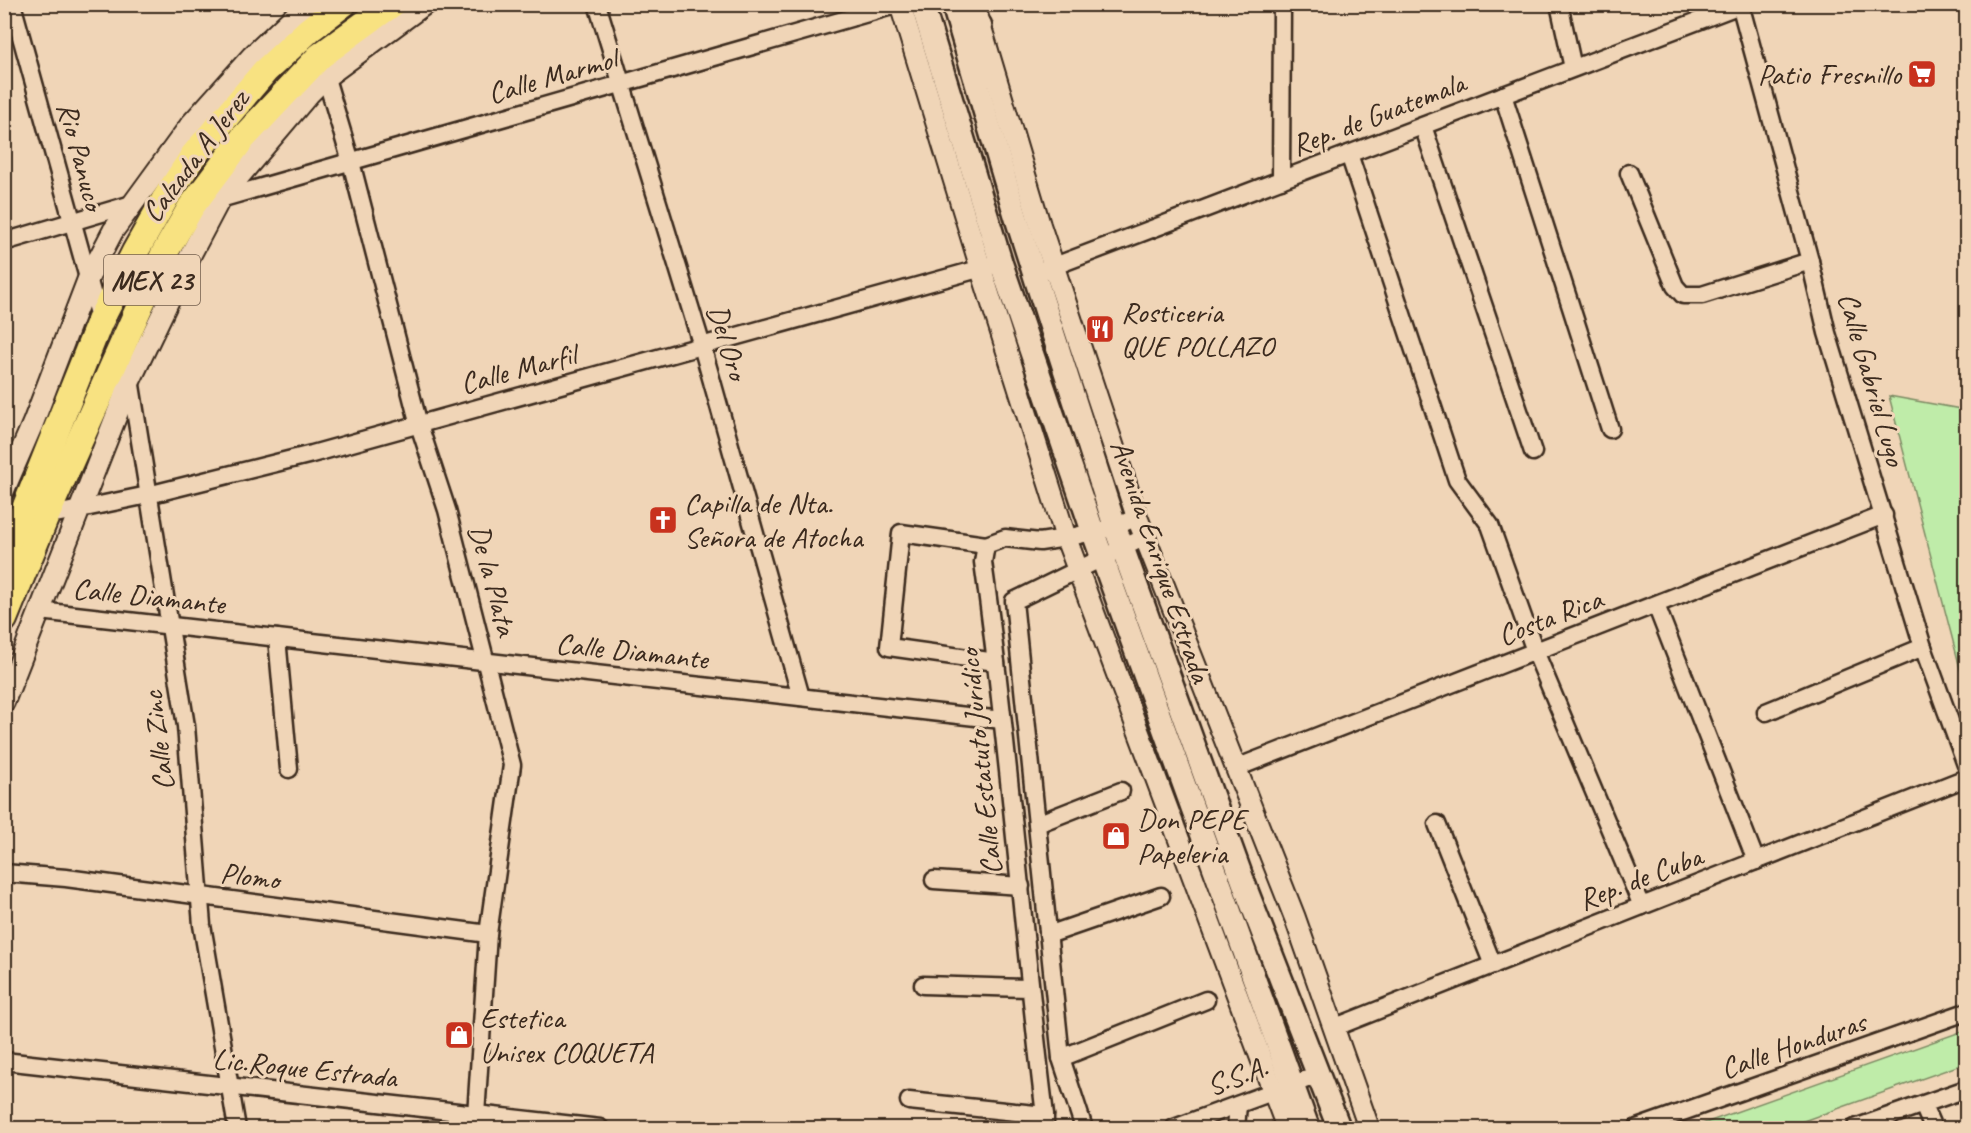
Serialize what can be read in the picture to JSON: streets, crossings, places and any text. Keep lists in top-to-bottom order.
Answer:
{
  "streets": {
    "main road": ["Calzada A Jerez", "MEX 23", "Avenida Enrique Estrada"],
    "street": [
      "Calle Marmol",
      "Rep. de Guatemala",
      "Rio Panuco",
      "Del Oro",
      "Calle Marfil",
      "Calle Gabriel Lugo",
      "De la Plata",
      "Calle Diamante",
      "Costa Rica",
      "Calle Zinc",
      "Calle Estatuto Jurídico",
      "Plomo",
      "Rep. de Cuba",
      "Calle Honduras",
      "Lic.Roque Estrada",
      "S.S.A."
    ]
  },
  "crossings": [
    ["Calle Marmol", "Del Oro"],
    ["Calle Marmol", "De la Plata"],
    ["Rep. de Guatemala", "Calle Gabriel Lugo"],
    ["Rep. de Guatemala", "Avenida Enrique Estrada"],
    ["Rio Panuco", "Calzada A Jerez"],
    ["Calzada A Jerez", "Calle Marfil"],
    ["Calzada A Jerez", "De la Plata"],
    ["Calzada A Jerez", "Calle Zinc"],
    ["Del Oro", "Calle Marfil"],
    ["Del Oro", "Calle Diamante"],
    ["Calle Marfil", "Avenida Enrique Estrada"],
    ["Calle Marfil", "De la Plata"],
    ["Calle Marfil", "Calle Zinc"],
    ["Calle Gabriel Lugo", "Costa Rica"],
    ["Avenida Enrique Estrada", "S.S.A."],
    ["De la Plata", "Calle Diamante"],
    ["De la Plata", "Plomo"],
    ["De la Plata", "Lic.Roque Estrada"],
    ["Calle Diamante", "Calle Zinc"],
    ["Calle Diamante", "Calle Estatuto Jurídico"],
    ["Calle Zinc", "Plomo"],
    ["Calle Zinc", "Lic.Roque Estrada"]
  ],
  "places": {
    "supermarket": ["Patio Fresnillo"],
    "restaurant": ["Rosticeria QUE POLLAZO"],
    "church": ["Capilla de Nta. Señora de Atocha"],
    "shop": ["Don PEPE Papeleria", "Estetica Unisex COQUETA"]
  }
}
